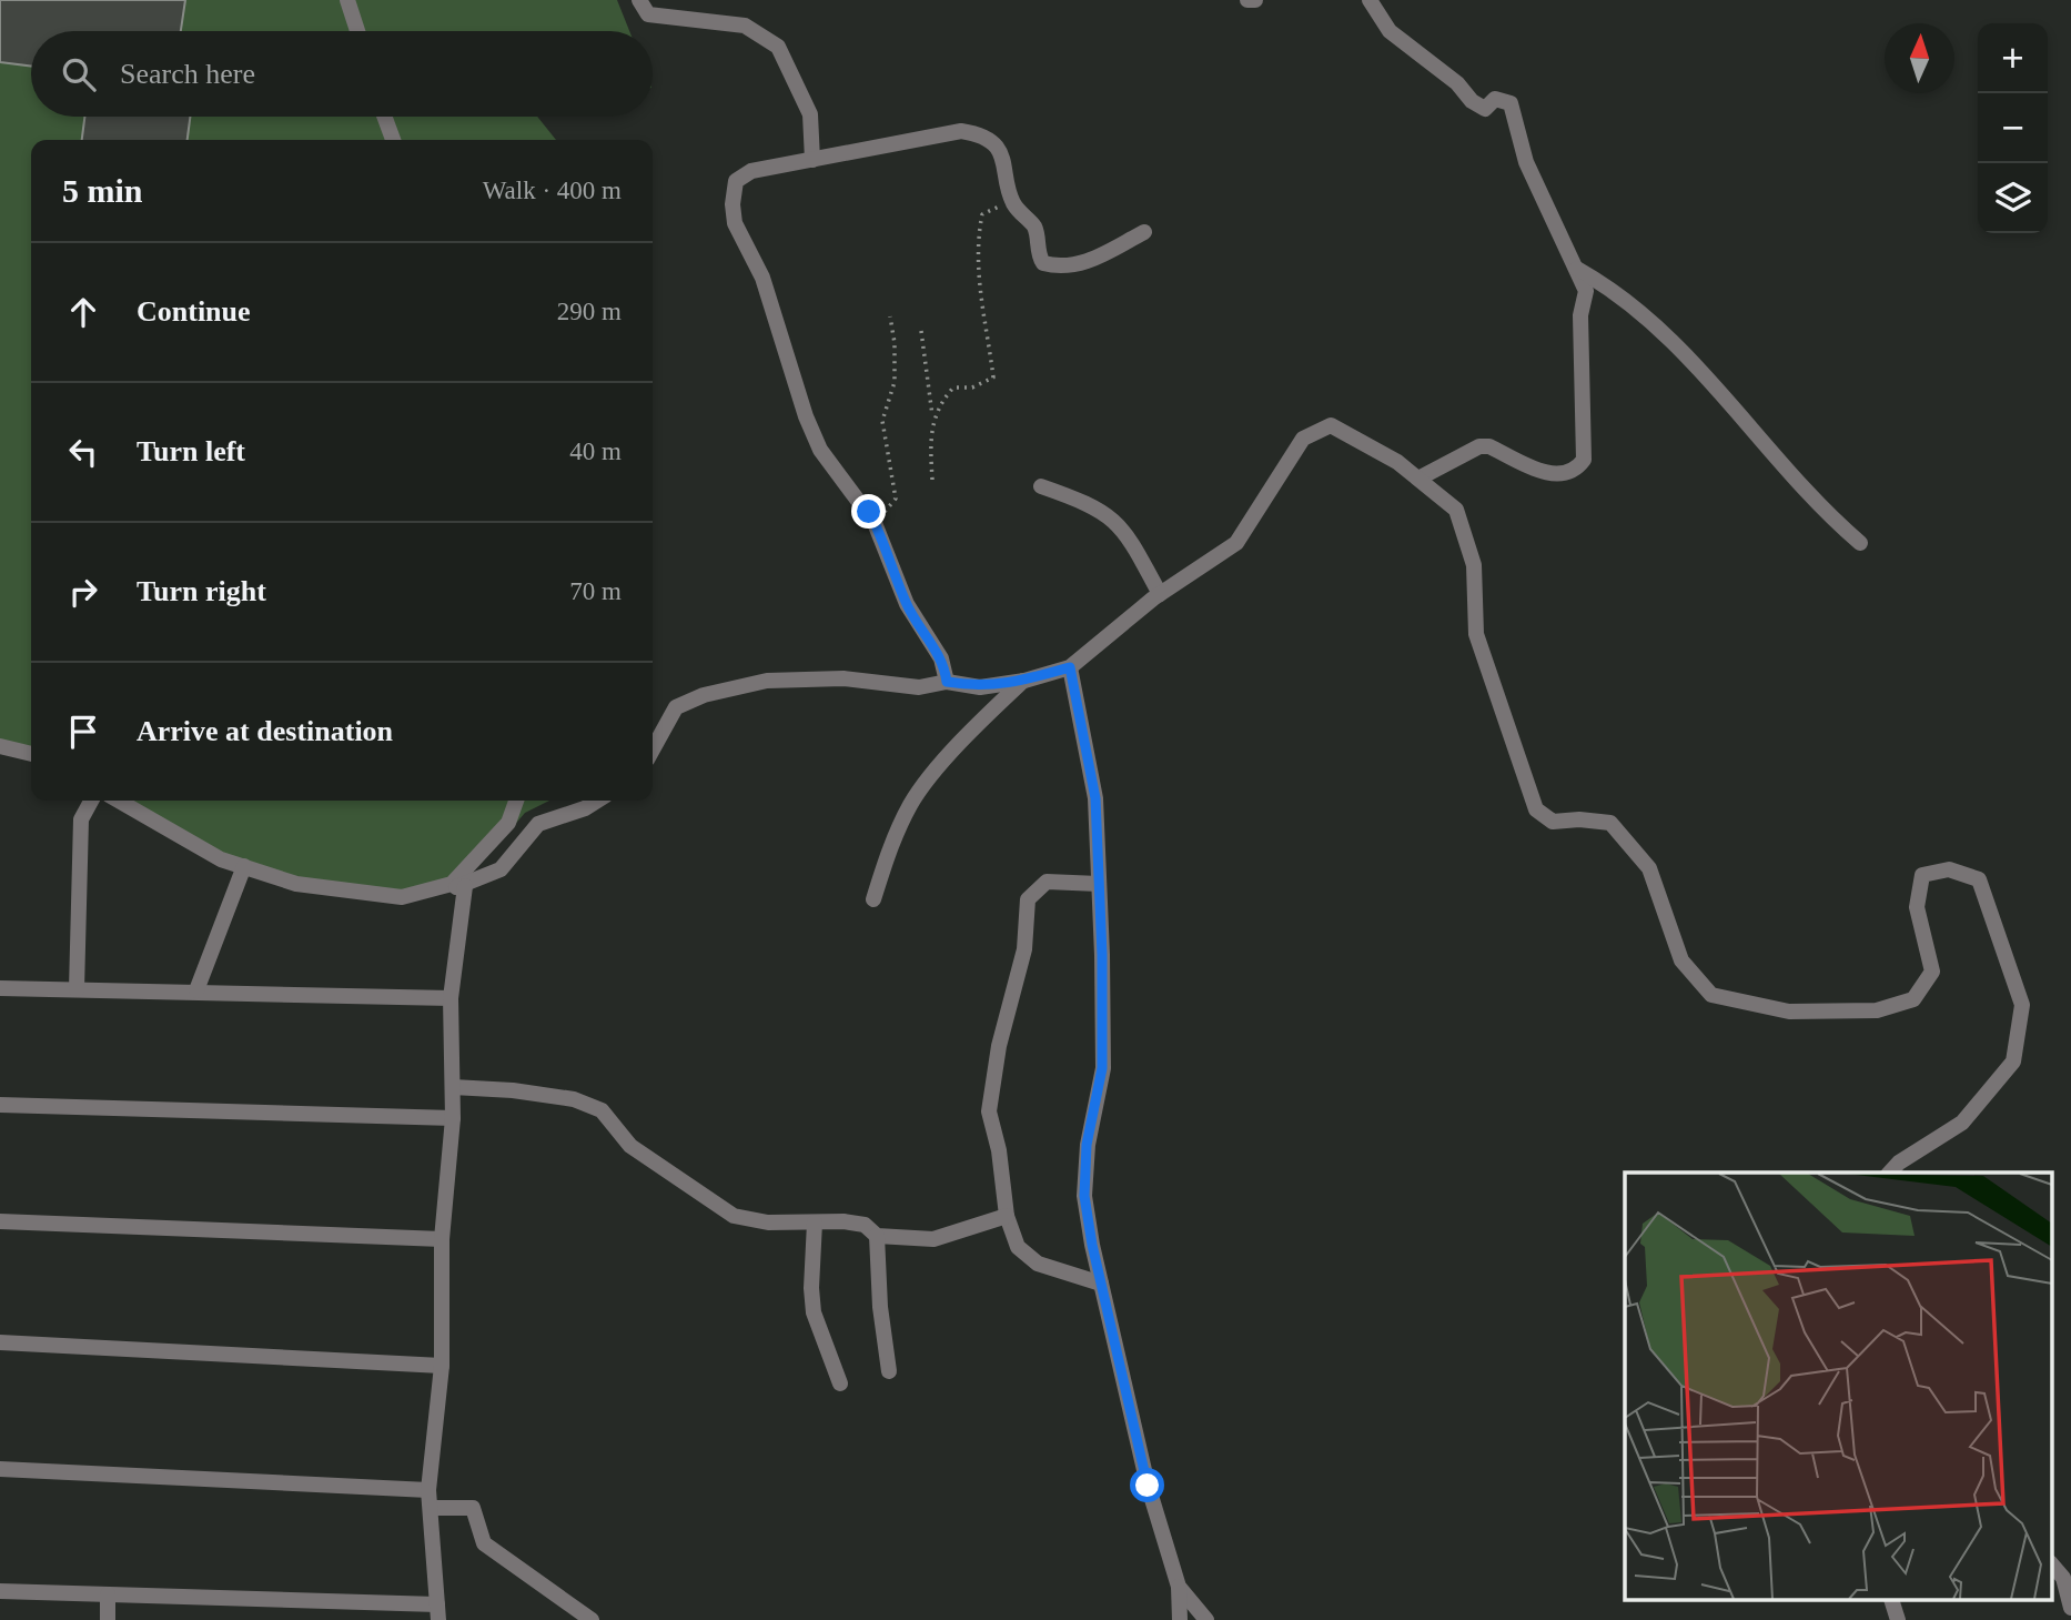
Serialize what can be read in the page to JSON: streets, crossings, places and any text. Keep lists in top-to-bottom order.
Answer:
{
  "north": "top",
  "page": {
    "map_buttons": ["+", "−"],
    "search": "Search here",
    "heading": ["5 min", "Walk · 400 m"],
    "list": [
      ["Continue", "290 m"],
      ["Turn left", "40 m"],
      ["Turn right", "70 m"],
      "Arrive at destination"
    ]
  }
}
